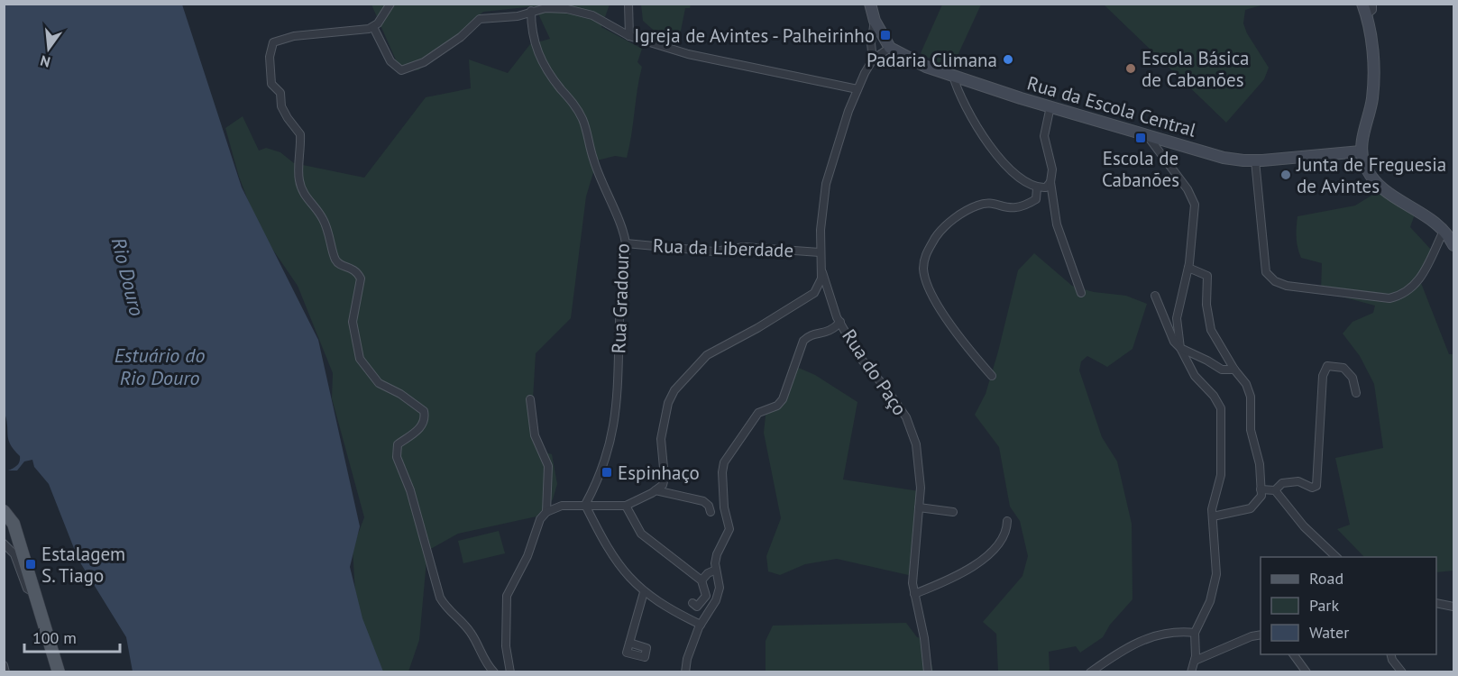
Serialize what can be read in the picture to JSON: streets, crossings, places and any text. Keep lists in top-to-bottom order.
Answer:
{
  "streets": {
    "street": [
      "Rua da Escola Central",
      "Rua da Liberdade",
      "Rua Gradouro",
      "Rua do Paço"
    ]
  },
  "crossings": [
    ["Rua da Liberdade", "Rua Gradouro"],
    ["Rua da Liberdade", "Rua do Paço"]
  ],
  "water": ["Rio Douro", "Estuário do Rio Douro"],
  "places": {
    "transit": [
      "Igreja de Avintes - Palheirinho",
      "Escola de Cabanões",
      "Espinhaço",
      "Estalagem S. Tiago"
    ],
    "other": ["Padaria Climana", "Escola Básica de Cabanões", "Junta de Freguesia de Avintes"]
  },
  "legend": ["Road", "Park", "Water"],
  "scale_bar": "100 m",
  "north": "bottom"
}
